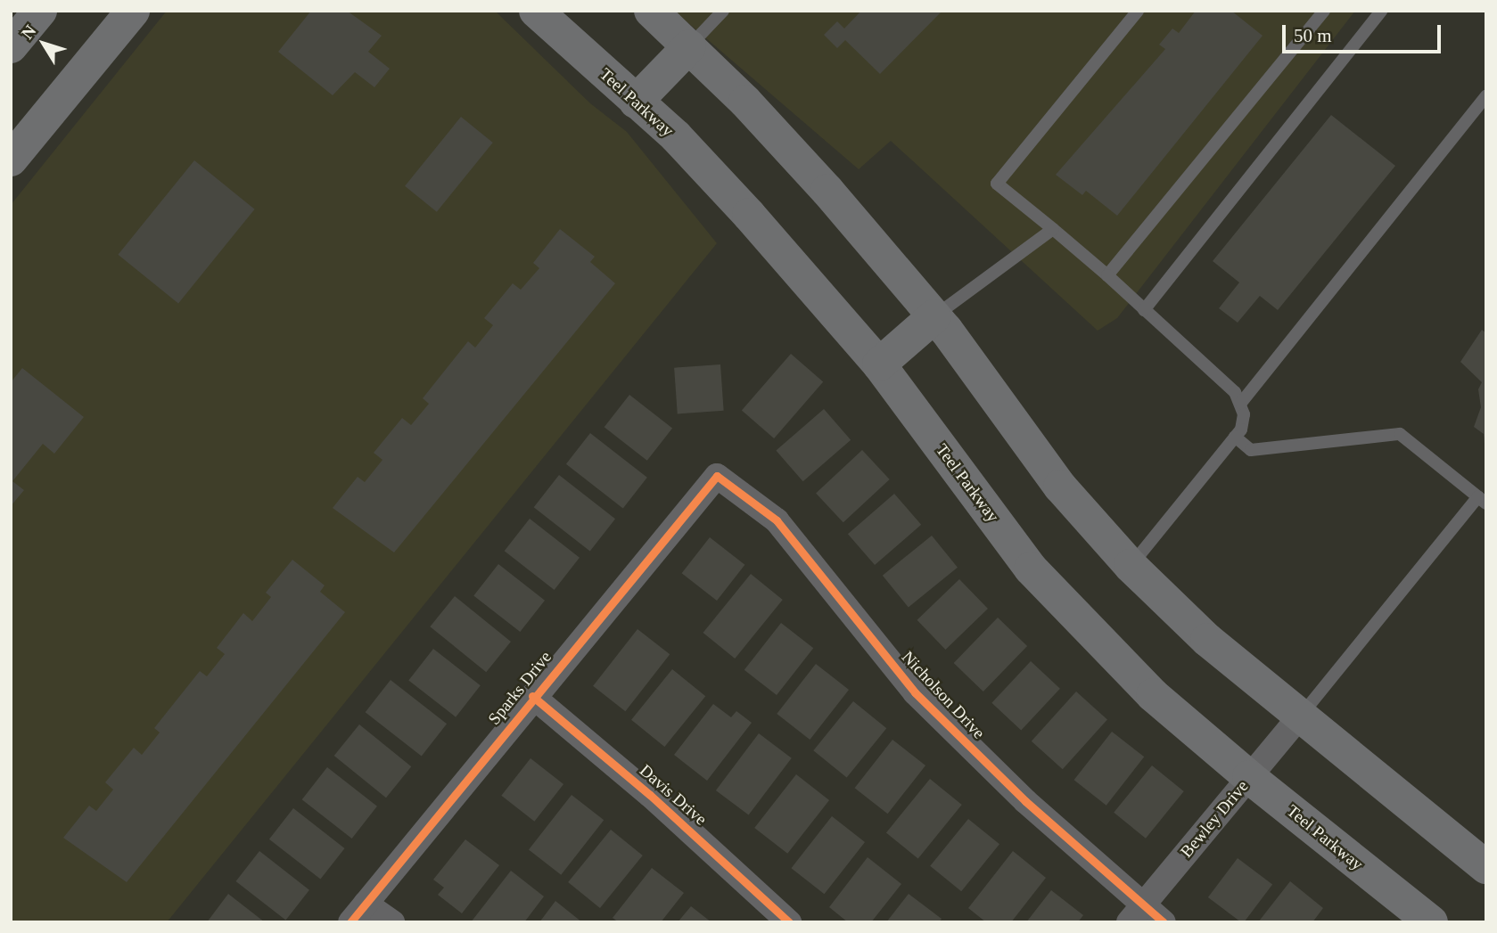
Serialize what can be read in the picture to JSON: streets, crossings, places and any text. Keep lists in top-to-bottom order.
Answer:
{
  "streets": {
    "main road": ["Teel Parkway"],
    "street": [
      "Sparks Drive",
      "Nicholson Drive",
      "Davis Drive",
      "Bewley Drive"
    ]
  },
  "crossings": [
    ["Teel Parkway", "Bewley Drive"],
    ["Sparks Drive", "Nicholson Drive"],
    ["Sparks Drive", "Davis Drive"],
    ["Nicholson Drive", "Bewley Drive"]
  ],
  "scale_bar": "50 m",
  "north": "top left"
}
